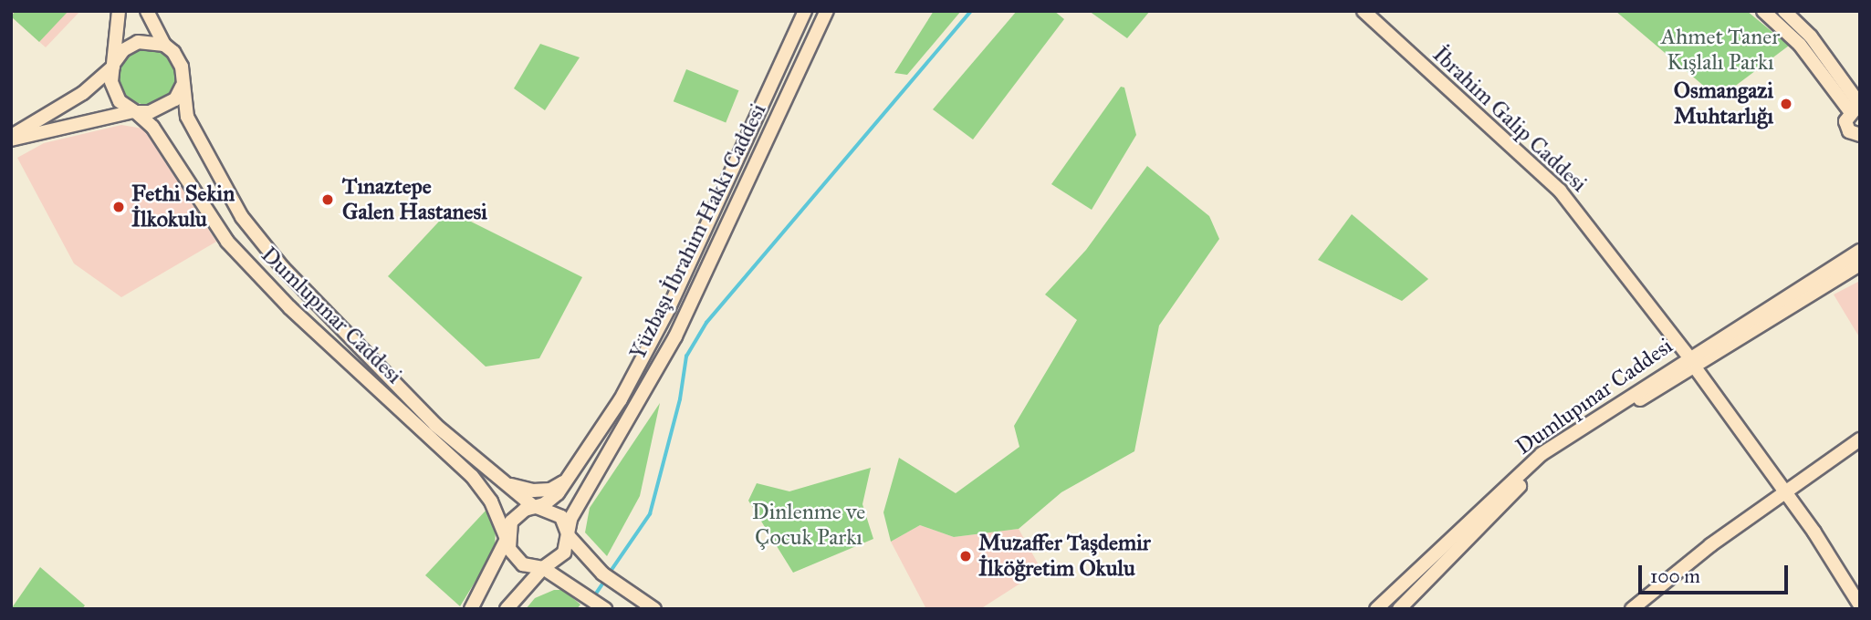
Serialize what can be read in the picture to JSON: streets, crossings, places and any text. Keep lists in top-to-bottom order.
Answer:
{
  "streets": {
    "main road": ["İbrahim Galip Caddesi", "Yüzbaşı İbrahim Hakkı Caddesi", "Dumlupınar Caddesi"]
  },
  "crossings": [
    ["İbrahim Galip Caddesi", "Dumlupınar Caddesi"],
    ["Yüzbaşı İbrahim Hakkı Caddesi", "Dumlupınar Caddesi"]
  ],
  "parks": ["Ahmet Taner Kışlalı Parkı", "Dinlenme ve Çocuk Parkı"],
  "places": [
    "Osmangazi Muhtarlığı",
    "Tınaztepe Galen Hastanesi",
    "Fethi Sekin İlkokulu",
    "Muzaffer Taşdemir İlköğretim Okulu"
  ],
  "scale_bar": "100 m"
}
